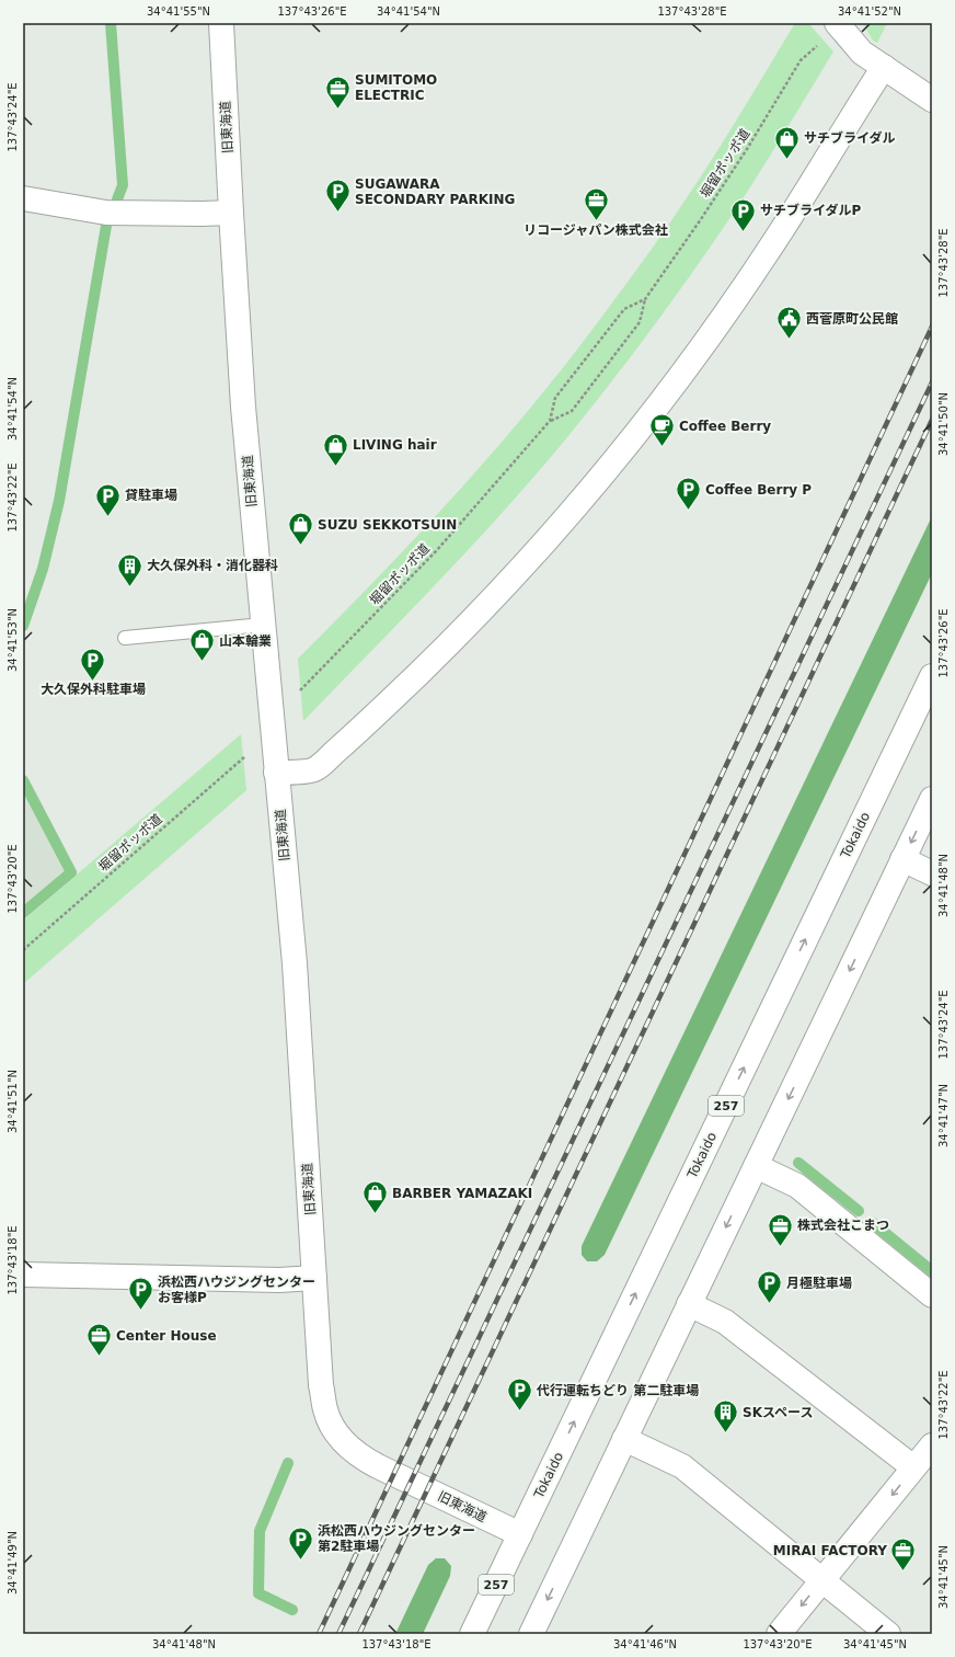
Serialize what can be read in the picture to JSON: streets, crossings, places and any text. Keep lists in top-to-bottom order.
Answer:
{
  "streets": {
    "main road": ["旧東海道", "Tokaido", "257"],
    "path": ["堀留ポッポ道"]
  },
  "crossings": [
    ["旧東海道", "Tokaido"]
  ],
  "places": {
    "office": [
      "SUMITOMO ELECTRIC",
      "リコージャパン株式会社",
      "株式会社こまつ",
      "Center House",
      "MIRAI FACTORY"
    ],
    "shop": [
      "サチブライダル",
      "LIVING hair",
      "SUZU SEKKOTSUIN",
      "山本輪業",
      "BARBER YAMAZAKI"
    ],
    "parking": [
      "SUGAWARA SECONDARY PARKING",
      "サチブライダルP",
      "Coffee Berry P",
      "貸駐車場",
      "大久保外科駐車場",
      "月極駐車場",
      "浜松西ハウジングセンター お客様P",
      "代行運転ちどり 第二駐車場",
      "浜松西ハウジングセンター 第2駐車場"
    ],
    "public building": ["西菅原町公民館"],
    "cafe": ["Coffee Berry"],
    "building": ["大久保外科・消化器科", "SKスペース"]
  },
  "coordinates": [
    "34°41'55\"N",
    "137°43'26\"E",
    "34°41'54\"N",
    "137°43'28\"E",
    "34°41'52\"N",
    "137°43'24\"E",
    "34°41'50\"N",
    "137°43'22\"E",
    "34°41'53\"N",
    "137°43'20\"E",
    "34°41'48\"N",
    "34°41'51\"N",
    "34°41'47\"N",
    "137°43'18\"E",
    "34°41'49\"N",
    "34°41'45\"N",
    "34°41'46\"N"
  ]
}
